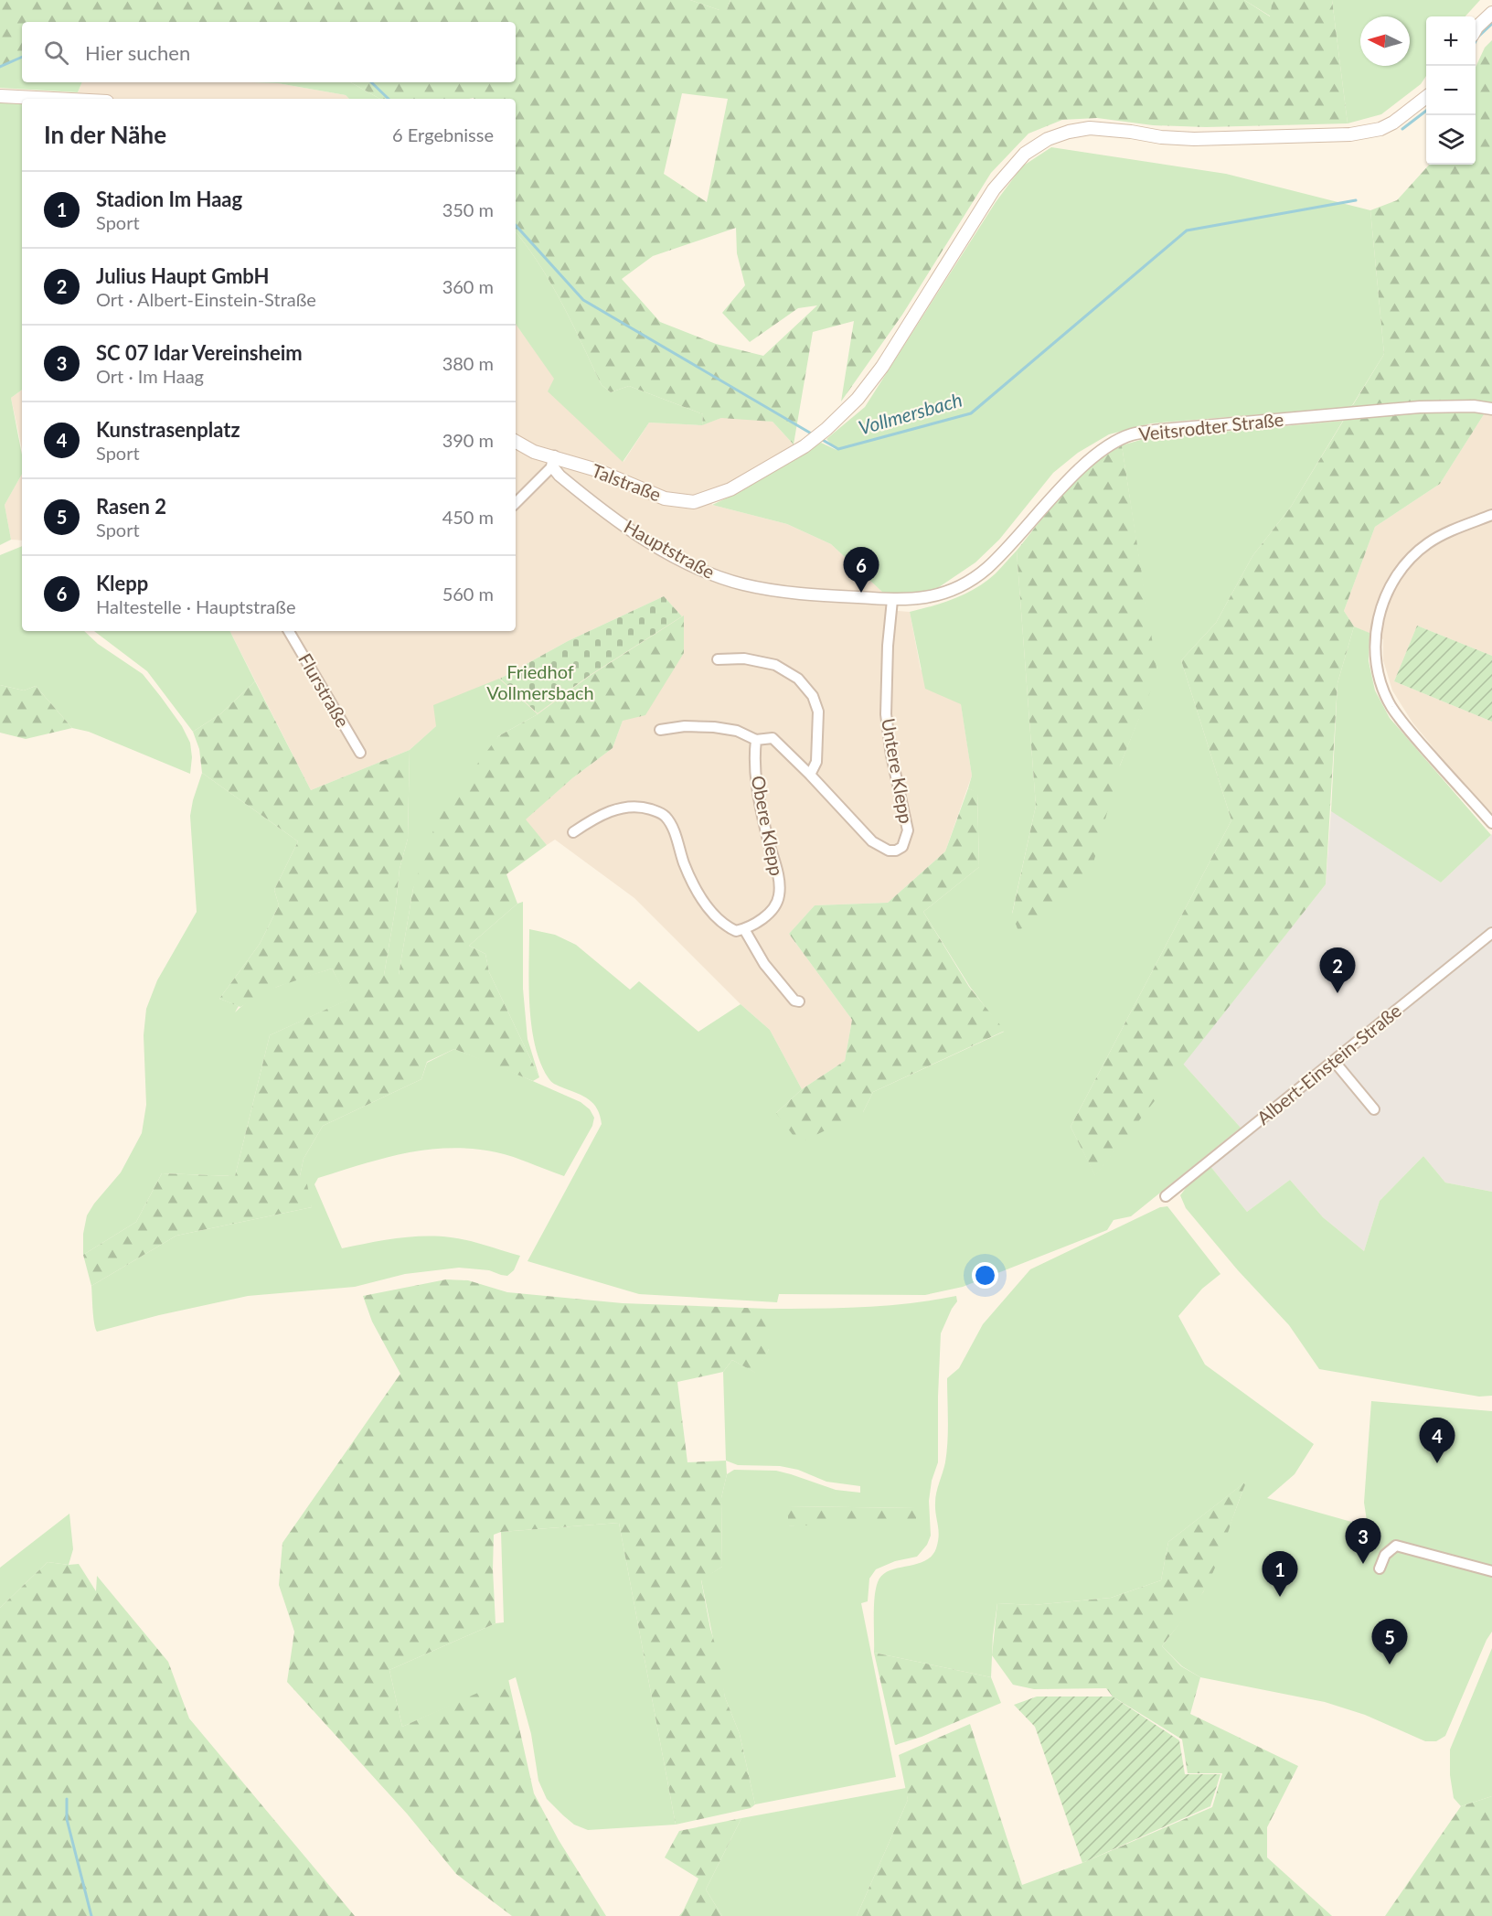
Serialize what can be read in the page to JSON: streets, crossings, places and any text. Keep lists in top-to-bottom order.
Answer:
{
  "streets": {
    "main road": ["Talstraße", "Hauptstraße"],
    "street": [
      "Veitsrodter Straße",
      "Flurstraße",
      "Untere Klepp",
      "Obere Klepp",
      "Albert-Einstein-Straße"
    ]
  },
  "crossings": [
    ["Veitsrodter Straße", "Hauptstraße"],
    ["Veitsrodter Straße", "Untere Klepp"],
    ["Talstraße", "Hauptstraße"],
    ["Hauptstraße", "Untere Klepp"],
    ["Untere Klepp", "Obere Klepp"]
  ],
  "water": ["Vollmersbach"],
  "parks": ["Friedhof Vollmersbach"],
  "north": "left",
  "page": {
    "map_buttons": ["+", "−"],
    "search": "Hier suchen",
    "heading": ["In der Nähe", "6 Ergebnisse"],
    "list": [
      {
        "mark": "1",
        "name": "Stadion Im Haag",
        "note": "Sport",
        "value": "350 m"
      },
      {
        "mark": "2",
        "name": "Julius Haupt GmbH",
        "note": "Ort · Albert-Einstein-Straße",
        "value": "360 m"
      },
      {
        "mark": "3",
        "name": "SC 07 Idar Vereinsheim",
        "note": "Ort · Im Haag",
        "value": "380 m"
      },
      {
        "mark": "4",
        "name": "Kunstrasenplatz",
        "note": "Sport",
        "value": "390 m"
      },
      {
        "mark": "5",
        "name": "Rasen 2",
        "note": "Sport",
        "value": "450 m"
      },
      {
        "mark": "6",
        "name": "Klepp",
        "note": "Haltestelle · Hauptstraße",
        "value": "560 m"
      }
    ],
    "pins": [
      "6",
      "2",
      "4",
      "3",
      "1",
      "5"
    ]
  }
}
